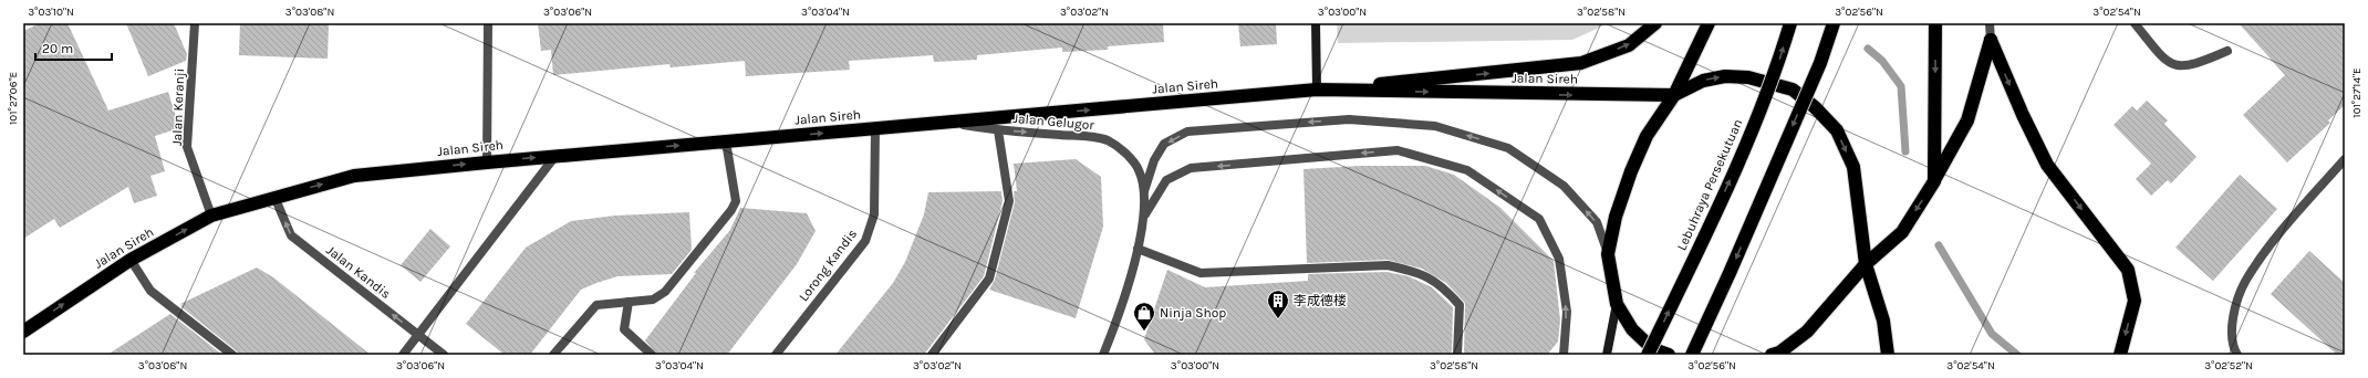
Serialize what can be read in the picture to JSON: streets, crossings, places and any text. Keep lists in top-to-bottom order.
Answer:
{
  "streets": {
    "highway": ["Jalan Sireh", "Lebuhraya Persekutuan"],
    "street": [
      "Jalan Keranji",
      "Jalan Gelugor",
      "Lorong Kandis",
      "Jalan Kandis"
    ]
  },
  "crossings": [
    ["Jalan Sireh", "Jalan Keranji"],
    ["Jalan Sireh", "Jalan Gelugor"],
    ["Jalan Sireh", "Lorong Kandis"],
    ["Jalan Sireh", "Jalan Kandis"]
  ],
  "one_way": ["Jalan Sireh", "Jalan Gelugor", "Jalan Kandis"],
  "places": {
    "building": ["李成德楼"],
    "shop": ["Ninja Shop"]
  },
  "scale_bar": "20 m",
  "coordinates": [
    "3°03'10\"N",
    "3°03'08\"N",
    "3°03'06\"N",
    "3°03'04\"N",
    "3°03'02\"N",
    "3°03'00\"N",
    "3°02'58\"N",
    "3°02'56\"N",
    "3°02'54\"N",
    "101°27'14\"E",
    "101°27'06\"E",
    "3°02'52\"N"
  ]
}
